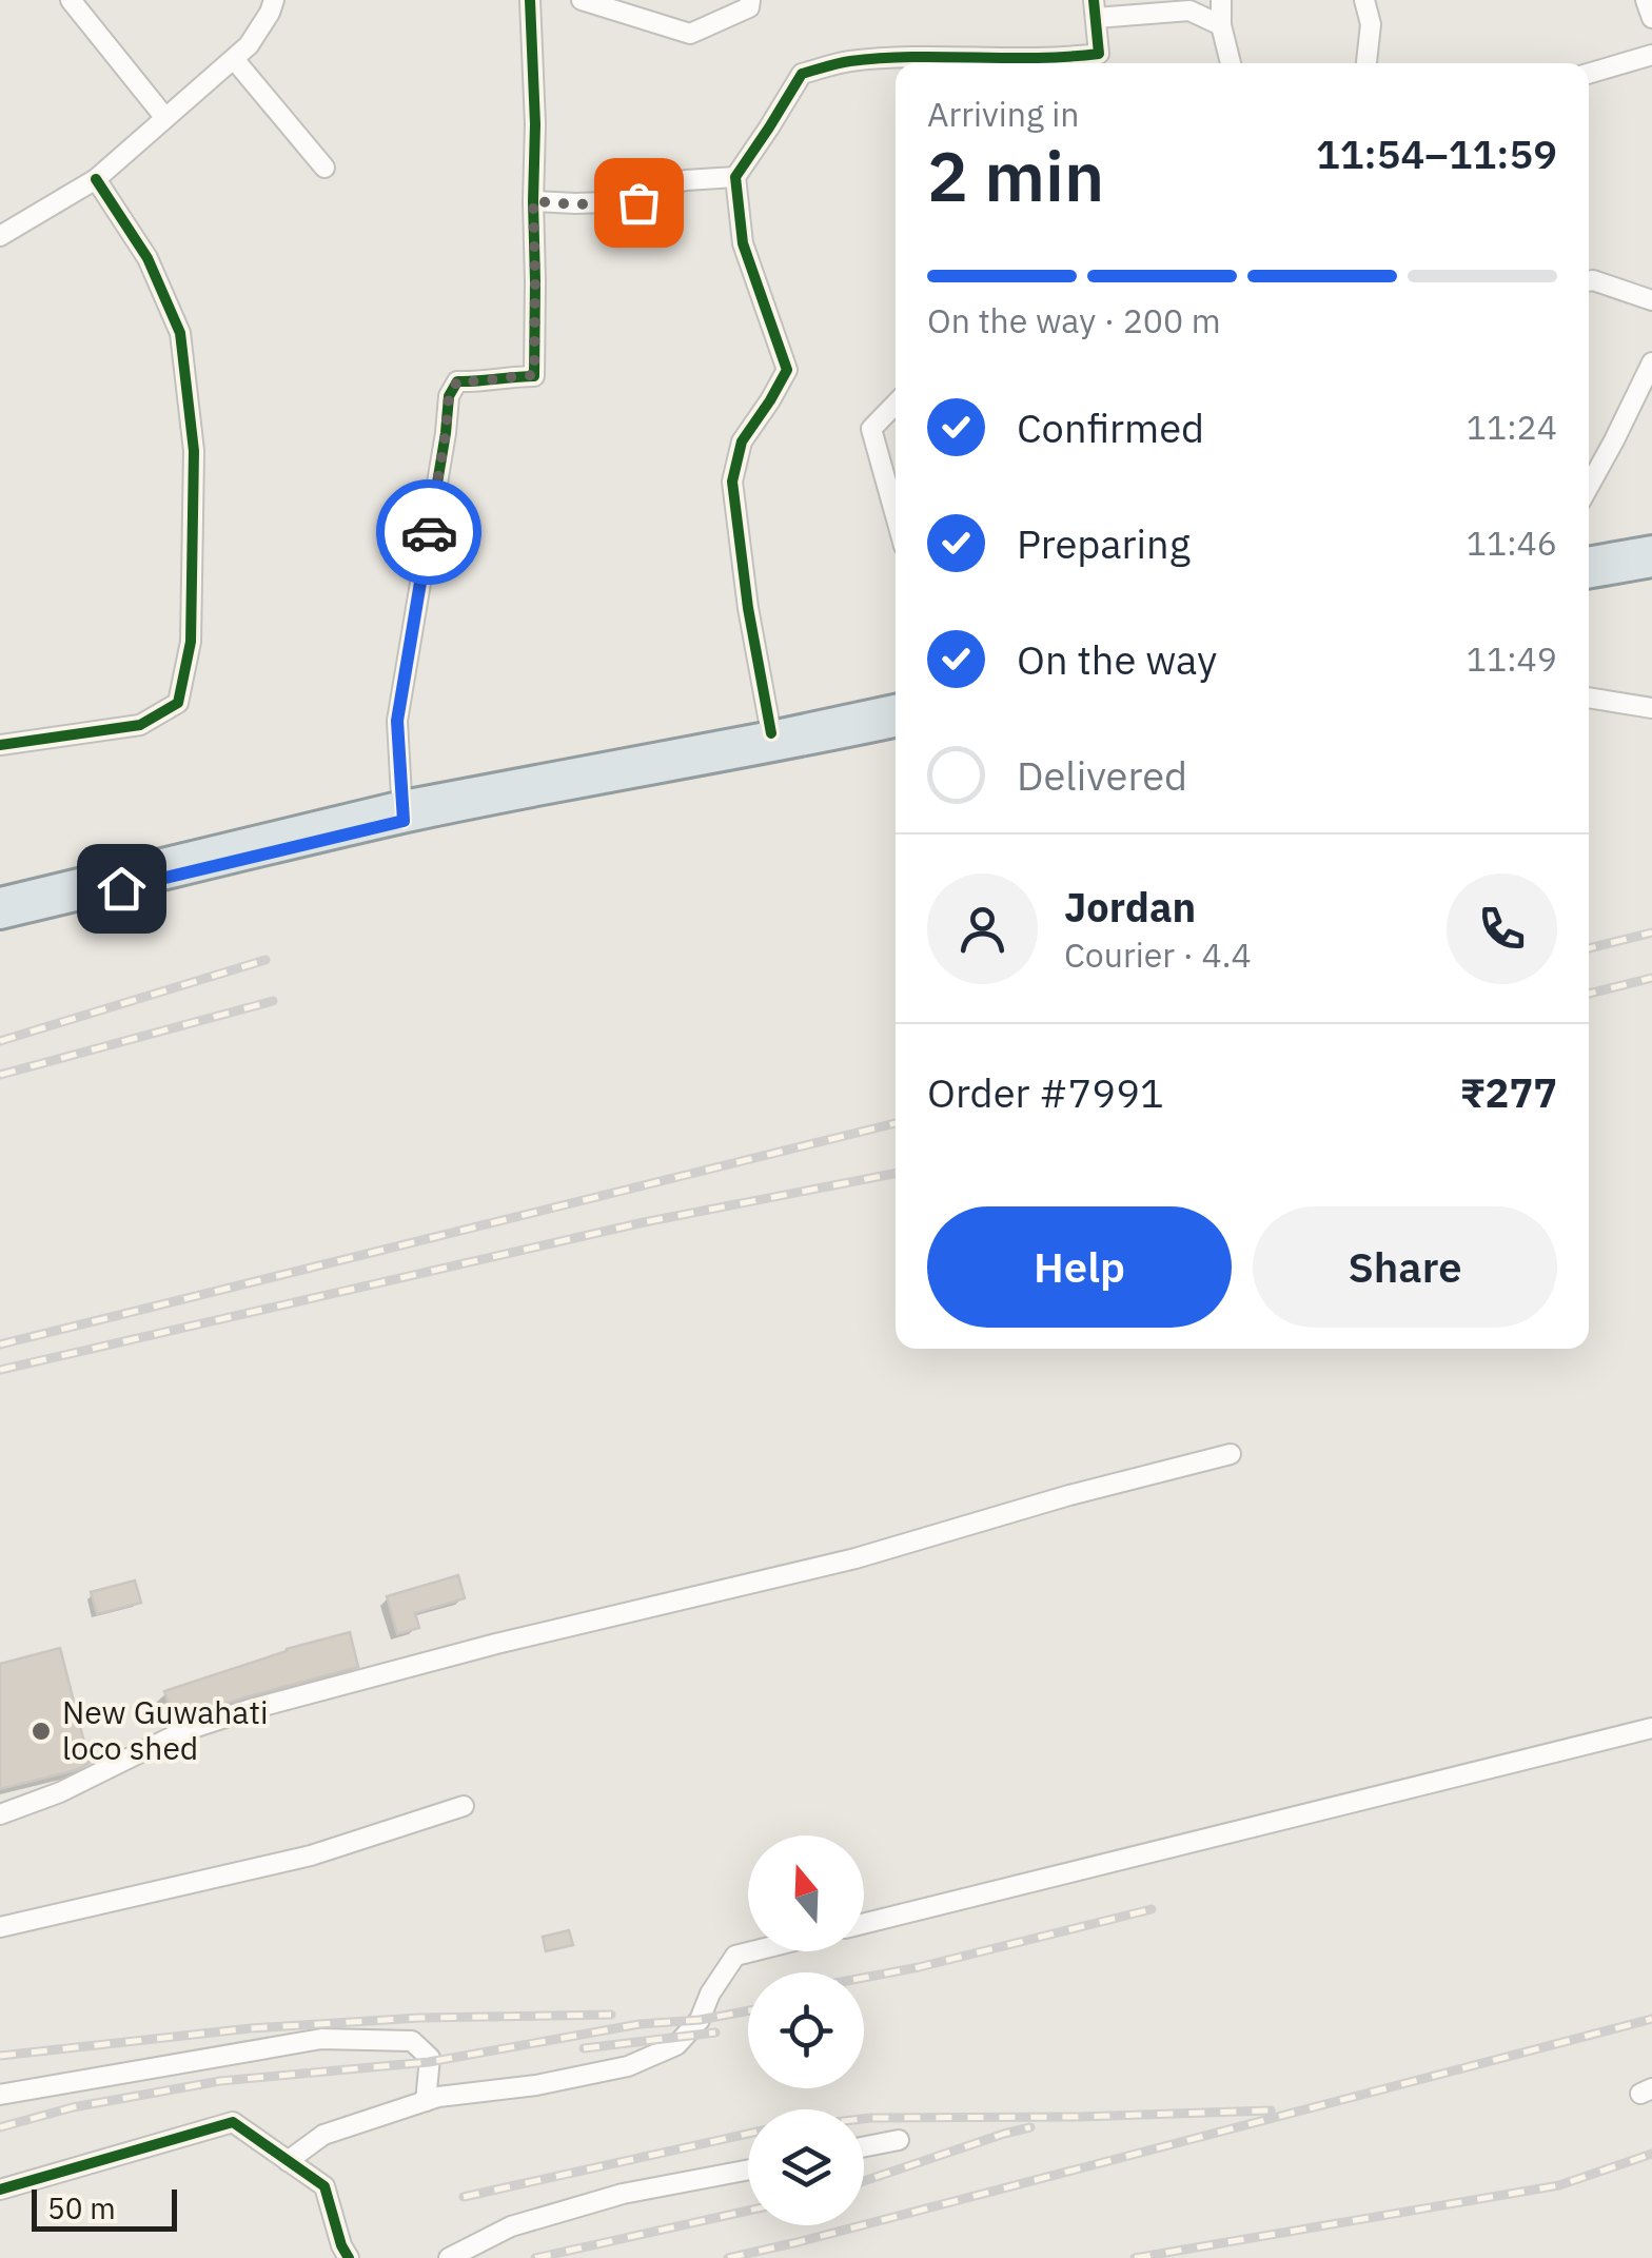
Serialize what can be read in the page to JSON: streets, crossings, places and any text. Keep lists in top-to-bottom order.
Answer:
{
  "places": ["New Guwahati loco shed"],
  "scale_bar": "50 m",
  "north": "top",
  "page": {
    "heading": ["2 min", "Arriving in", "11:54–11:59"],
    "panel": [
      "Jordan",
      "Courier · 4.4",
      "Order #7991",
      "₹277"
    ],
    "bar": "On the way · 200 m",
    "list": [
      ["Confirmed", "11:24"],
      ["Preparing", "11:46"],
      ["On the way", "11:49"],
      "Delivered"
    ],
    "buttons": ["Help", "Share"],
    "scale": "50 m"
  }
}
